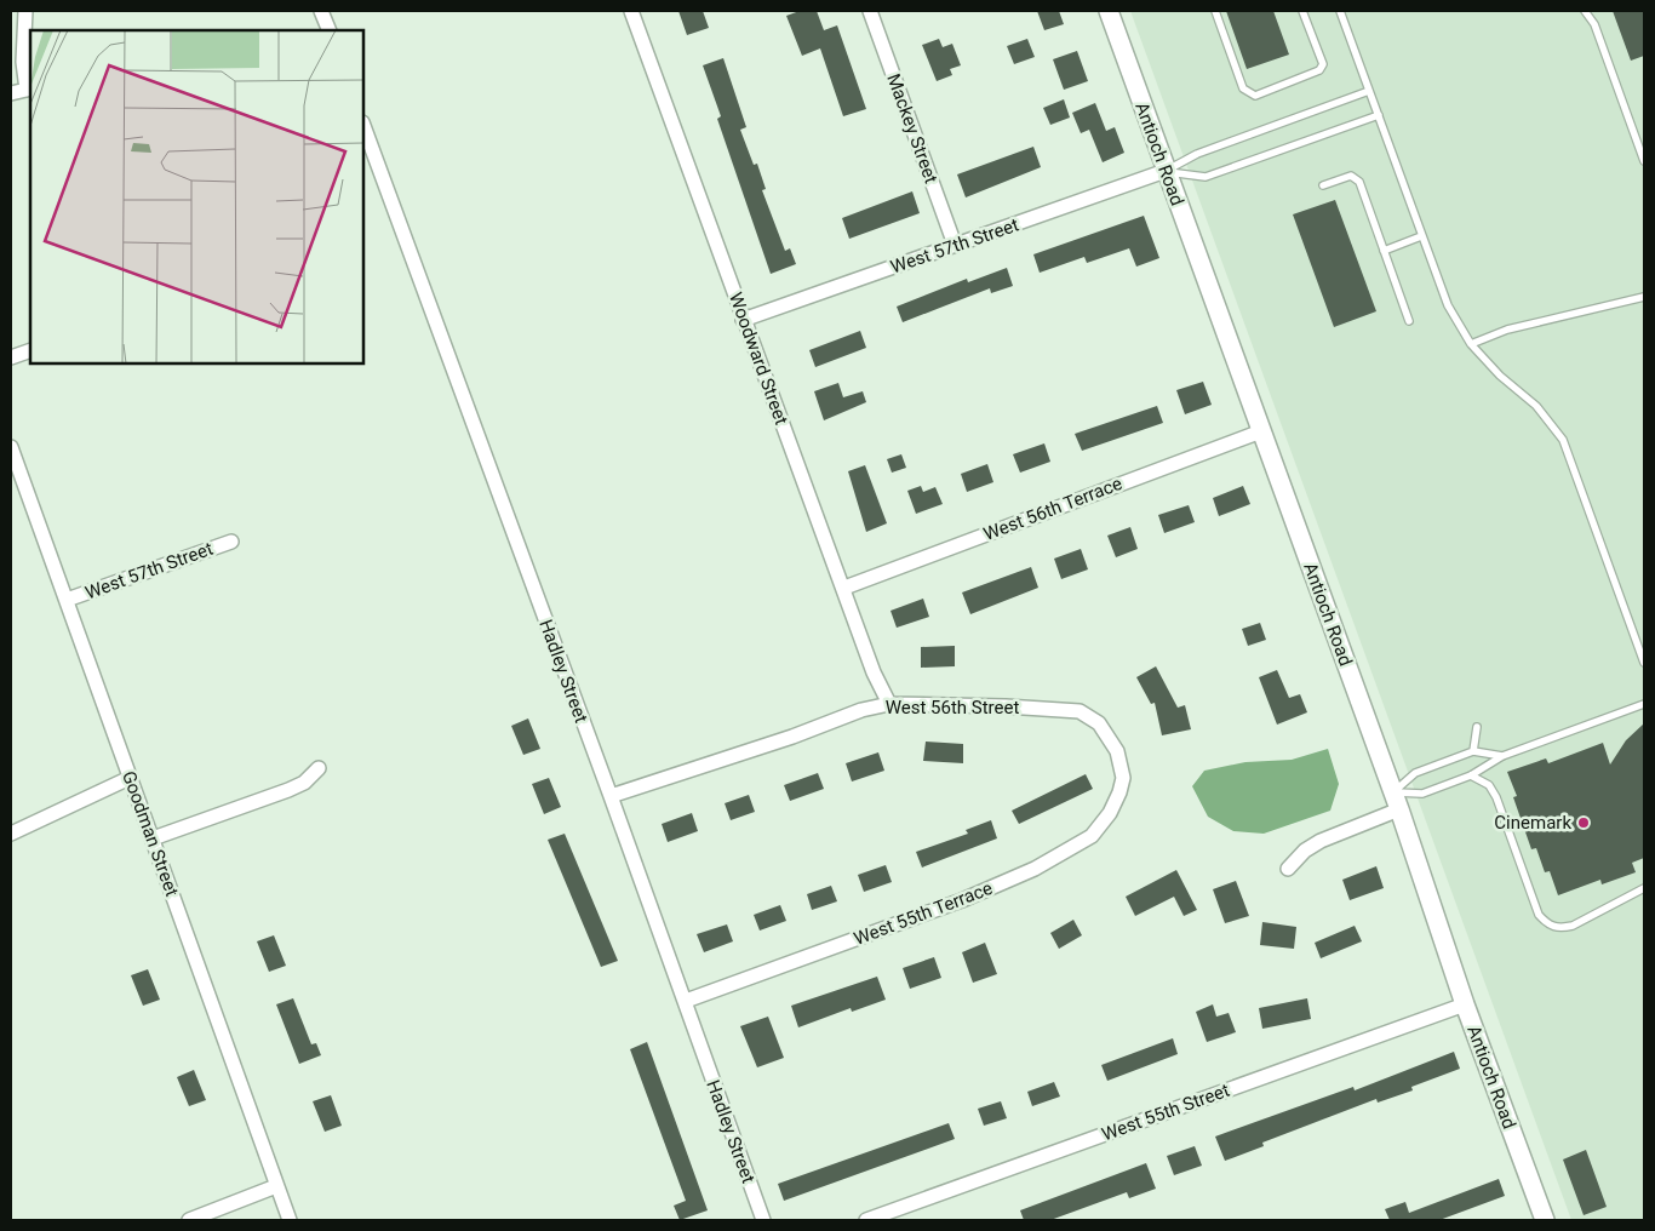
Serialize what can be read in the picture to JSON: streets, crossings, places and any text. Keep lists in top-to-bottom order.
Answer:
{
  "streets": {
    "main road": ["Antioch Road"],
    "street": [
      "Mackey Street",
      "West 57th Street",
      "Woodward Street",
      "West 56th Terrace",
      "Hadley Street",
      "West 56th Street",
      "Goodman Street",
      "West 55th Terrace",
      "West 55th Street"
    ]
  },
  "crossings": [
    ["Mackey Street", "West 57th Street"],
    ["Antioch Road", "West 57th Street"],
    ["Antioch Road", "West 56th Terrace"],
    ["Antioch Road", "West 55th Street"],
    ["West 57th Street", "Woodward Street"],
    ["West 57th Street", "Goodman Street"],
    ["Woodward Street", "West 56th Terrace"],
    ["Woodward Street", "West 56th Street"],
    ["Hadley Street", "West 56th Street"],
    ["Hadley Street", "West 55th Terrace"],
    ["West 56th Street", "West 55th Terrace"]
  ],
  "places": ["Cinemark"]
}
